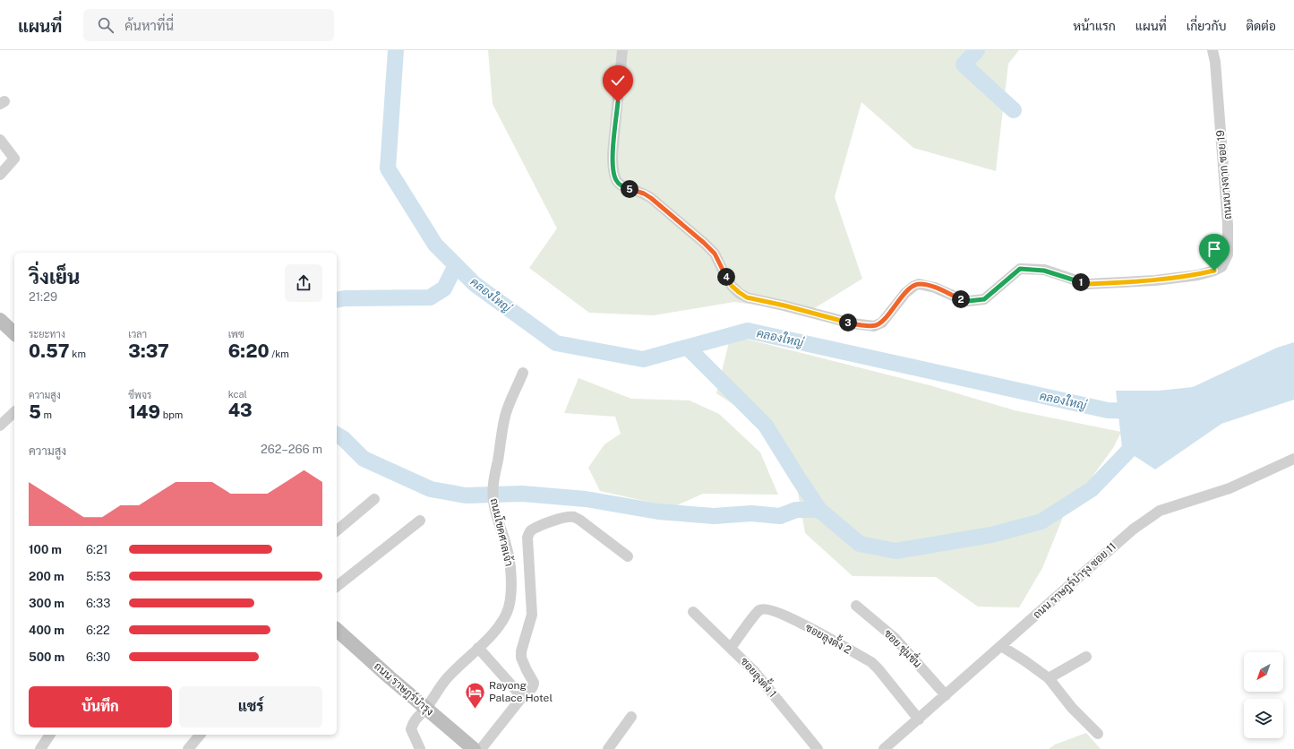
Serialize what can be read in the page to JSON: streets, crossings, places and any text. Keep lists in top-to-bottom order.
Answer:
{
  "streets": {
    "street": [
      "ถนนบางจาก ซอย 19",
      "ถนนโชคศาลเจ้า",
      "ถนน ราษฎร์บำรุง ซอย 11",
      "ซอยลุงตั้ง 2",
      "ซอย ชุ่มชื่น",
      "ซอยลุงตั้ง 1",
      "ถนน ราษฎร์บำรุง"
    ]
  },
  "crossings": [
    ["ถนนโชคศาลเจ้า", "ถนน ราษฎร์บำรุง"],
    ["ถนน ราษฎร์บำรุง ซอย 11", "ซอยลุงตั้ง 2"],
    ["ถนน ราษฎร์บำรุง ซอย 11", "ซอย ชุ่มชื่น"],
    ["ซอยลุงตั้ง 2", "ซอยลุงตั้ง 1"]
  ],
  "water": ["คลองใหญ่"],
  "places": {
    "hotel": ["Rayong Palace Hotel"]
  },
  "north": "bottom left",
  "page": {
    "header": "แผนที่",
    "search": "ค้นหาที่นี่",
    "nav": [
      "หน้าแรก",
      "แผนที่",
      "เกี่ยวกับ",
      "ติดต่อ"
    ],
    "pins": [
      "5",
      "4",
      "1",
      "2",
      "3"
    ],
    "heading": ["วิ่งเย็น", "21:29"],
    "stats": [
      ["ระยะทาง", "0.57 km"],
      ["เวลา", "3:37"],
      ["เพซ", "6:20 /km"],
      ["ความสูง", "5 m"],
      ["ชีพจร", "149 bpm"],
      ["kcal", "43"]
    ],
    "chart": ["ความสูง", "262–266 m"],
    "list": [
      {
        "name": "100 m",
        "note": "6:21"
      },
      {
        "name": "200 m",
        "note": "5:53"
      },
      {
        "name": "300 m",
        "note": "6:33"
      },
      {
        "name": "400 m",
        "note": "6:22"
      },
      {
        "name": "500 m",
        "note": "6:30"
      }
    ],
    "buttons": ["บันทึก", "แชร์"]
  }
}
